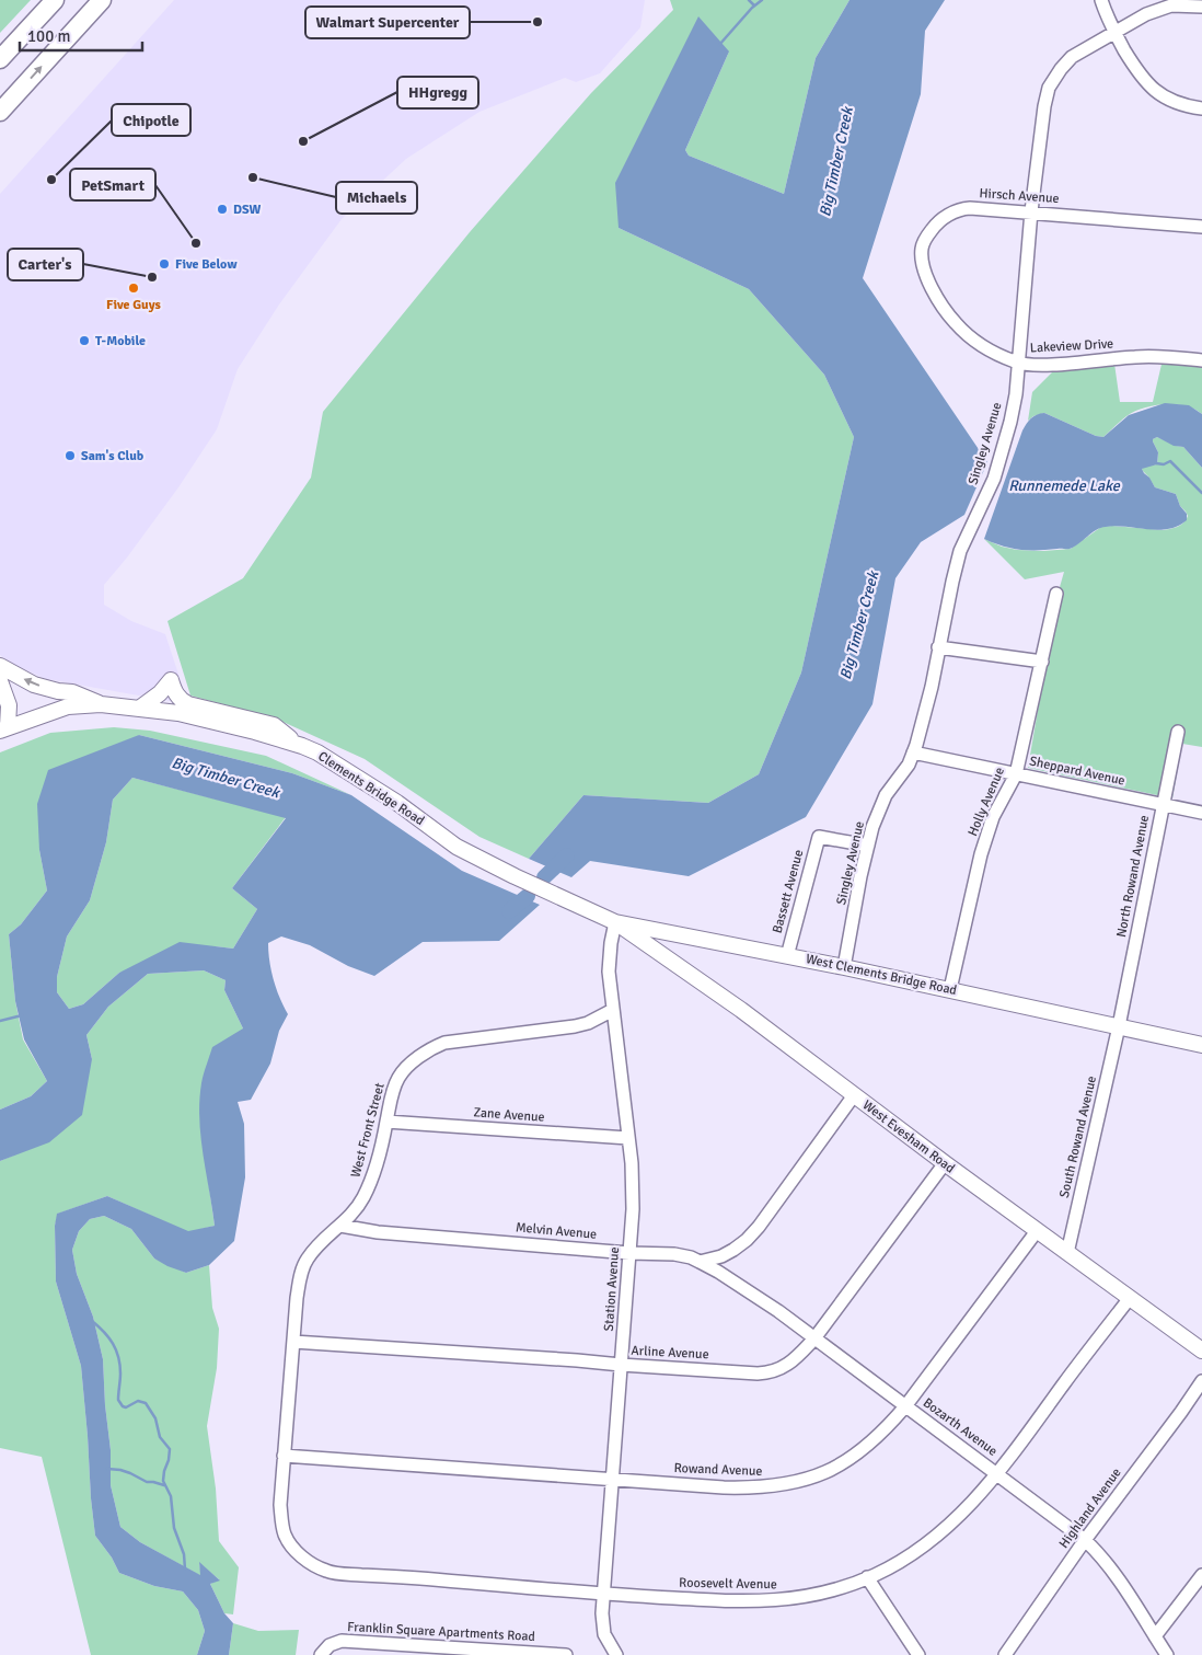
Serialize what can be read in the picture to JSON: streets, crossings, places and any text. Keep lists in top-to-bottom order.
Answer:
{
  "streets": {
    "main road": ["Clements Bridge Road", "West Clements Bridge Road", "West Evesham Road"],
    "street": [
      "Hirsch Avenue",
      "Lakeview Drive",
      "Singley Avenue",
      "Sheppard Avenue",
      "Holly Avenue",
      "North Rowand Avenue",
      "Bassett Avenue",
      "Zane Avenue",
      "West Front Street",
      "South Rowand Avenue",
      "Melvin Avenue",
      "Station Avenue",
      "Arline Avenue",
      "Bozarth Avenue",
      "Rowand Avenue",
      "Highland Avenue",
      "Roosevelt Avenue",
      "Franklin Square Apartments Road"
    ]
  },
  "crossings": [
    ["Hirsch Avenue", "Lakeview Drive"],
    ["Hirsch Avenue", "Singley Avenue"],
    ["Lakeview Drive", "Singley Avenue"],
    ["Singley Avenue", "Sheppard Avenue"],
    ["Singley Avenue", "Bassett Avenue"],
    ["Singley Avenue", "West Clements Bridge Road"],
    ["Sheppard Avenue", "Holly Avenue"],
    ["Sheppard Avenue", "North Rowand Avenue"],
    ["Clements Bridge Road", "West Clements Bridge Road"],
    ["Holly Avenue", "West Clements Bridge Road"],
    ["North Rowand Avenue", "West Clements Bridge Road"],
    ["North Rowand Avenue", "South Rowand Avenue"],
    ["Bassett Avenue", "West Clements Bridge Road"],
    ["West Clements Bridge Road", "West Evesham Road"],
    ["West Clements Bridge Road", "South Rowand Avenue"],
    ["West Clements Bridge Road", "Station Avenue"],
    ["Zane Avenue", "West Front Street"],
    ["Zane Avenue", "Station Avenue"],
    ["West Front Street", "Melvin Avenue"],
    ["West Front Street", "Station Avenue"],
    ["West Front Street", "Arline Avenue"],
    ["West Front Street", "Rowand Avenue"],
    ["West Front Street", "Roosevelt Avenue"],
    ["West Evesham Road", "South Rowand Avenue"],
    ["West Evesham Road", "Station Avenue"],
    ["West Evesham Road", "Arline Avenue"],
    ["West Evesham Road", "Rowand Avenue"],
    ["West Evesham Road", "Roosevelt Avenue"],
    ["Melvin Avenue", "Station Avenue"],
    ["Melvin Avenue", "Bozarth Avenue"],
    ["Station Avenue", "Arline Avenue"],
    ["Station Avenue", "Rowand Avenue"],
    ["Station Avenue", "Roosevelt Avenue"],
    ["Arline Avenue", "Bozarth Avenue"],
    ["Bozarth Avenue", "Rowand Avenue"],
    ["Bozarth Avenue", "Highland Avenue"],
    ["Bozarth Avenue", "Roosevelt Avenue"]
  ],
  "water": ["Big Timber Creek", "Runnemede Lake"],
  "places": [
    "Walmart Supercenter",
    "HHgregg",
    "Michaels",
    "Chipotle",
    "DSW",
    "PetSmart",
    "Five Below",
    "Carter's",
    "Five Guys",
    "T-Mobile",
    "Sam's Club"
  ],
  "scale_bar": "100 m"
}
